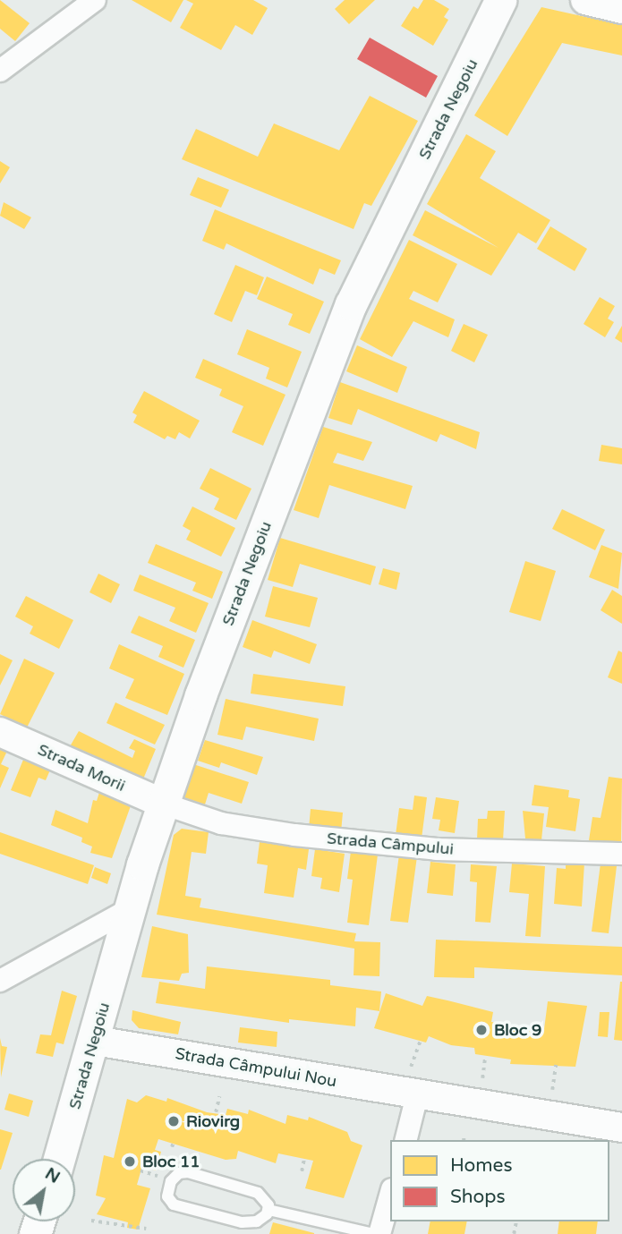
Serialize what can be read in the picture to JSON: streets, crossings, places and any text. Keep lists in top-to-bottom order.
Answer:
{
  "streets": {
    "main road": ["Strada Negoiu"],
    "street": ["Strada Morii", "Strada Câmpului", "Strada Câmpului Nou"]
  },
  "crossings": [
    ["Strada Negoiu", "Strada Morii"],
    ["Strada Negoiu", "Strada Câmpului"],
    ["Strada Negoiu", "Strada Câmpului Nou"],
    ["Strada Morii", "Strada Câmpului"]
  ],
  "places": ["Bloc 9", "Riovirg", "Bloc 11"],
  "legend": ["Homes", "Shops"],
  "north": "top right"
}
